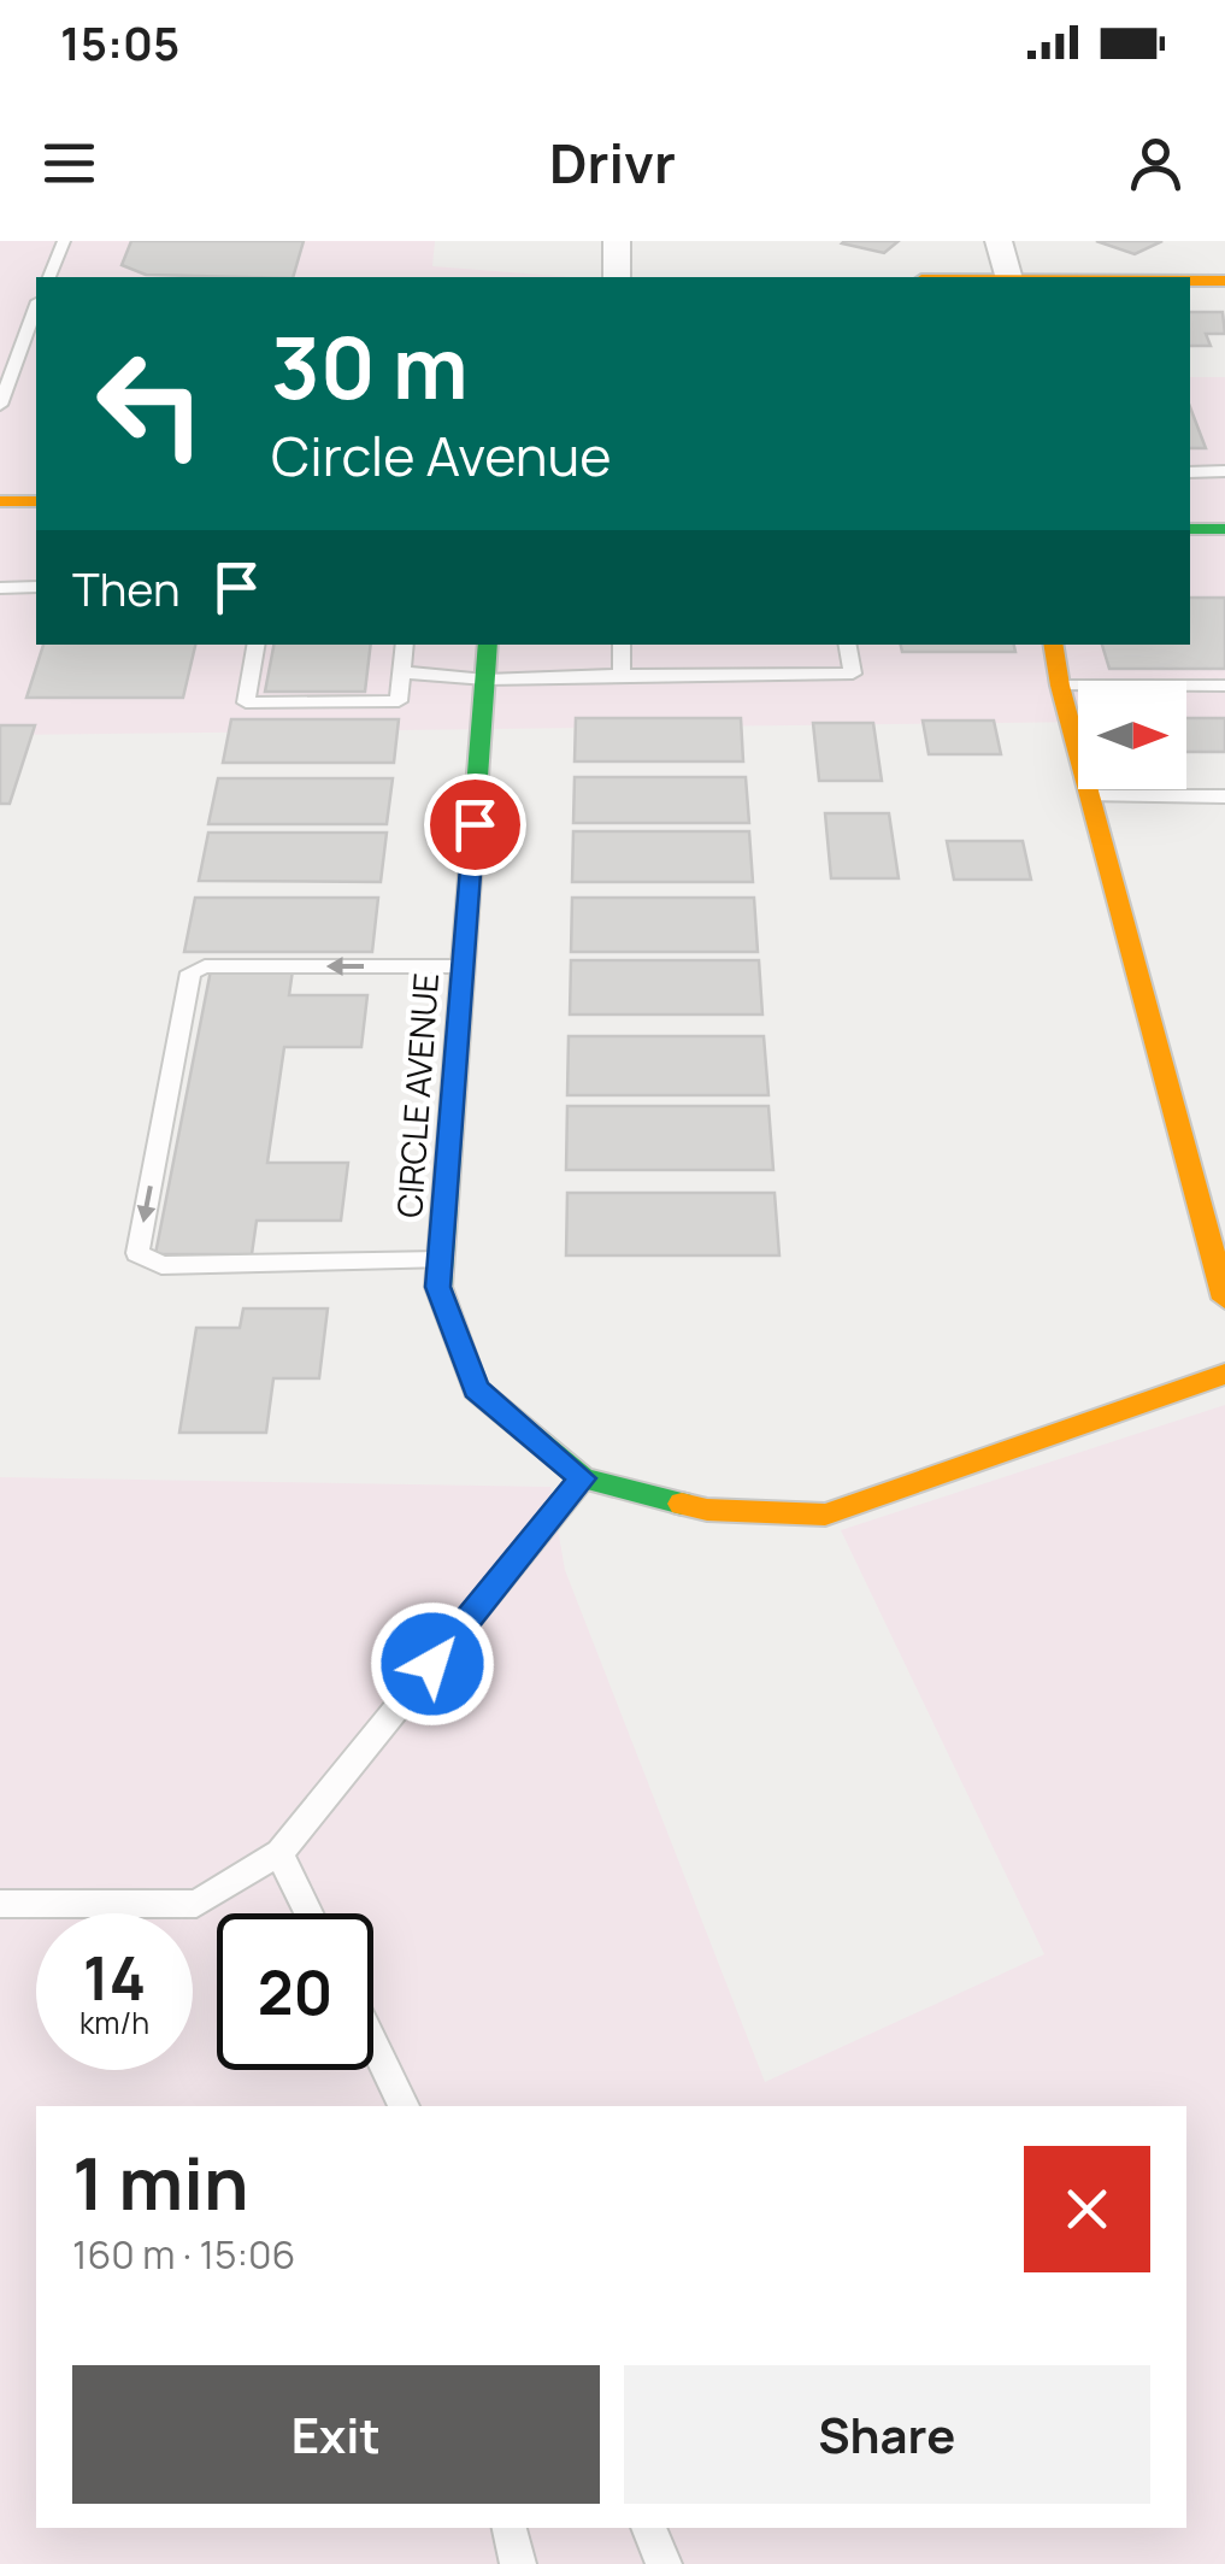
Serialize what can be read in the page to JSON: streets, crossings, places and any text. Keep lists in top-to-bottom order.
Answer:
{
  "streets": {
    "street": ["CIRCLE AVENUE"]
  },
  "north": "right",
  "page": {
    "status": "15:05",
    "header": "Drivr",
    "turn": ["30 m", "Circle Avenue"],
    "then": "Then",
    "speed": "14 km/h",
    "limit": "20",
    "heading": ["1 min", "160 m · 15:06"],
    "buttons": ["Exit", "Share"]
  }
}
